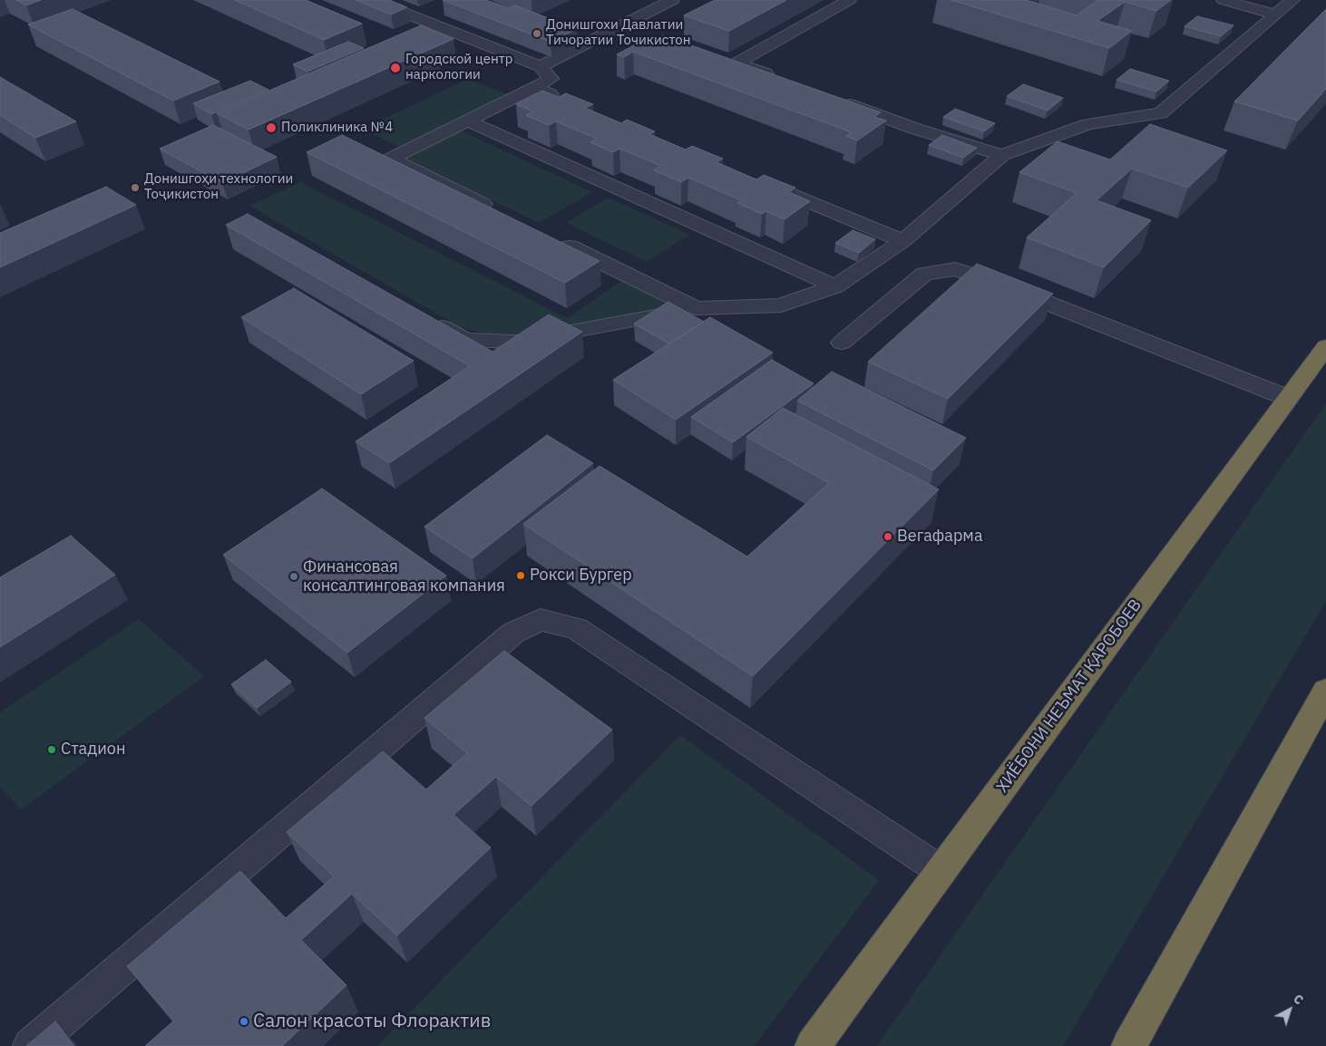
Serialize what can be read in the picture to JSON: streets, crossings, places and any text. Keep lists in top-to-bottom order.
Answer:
{
  "streets": {
    "highway": ["ХИЁБОНИ НЕЪМАТ ҚАРОБОЕВ"]
  },
  "places": [
    "Донишгохи Давлатии Тичоратии Точикистон",
    "Городской центр наркологии",
    "Поликлиника №4",
    "Донишгоҳи технологии Тоҷикистон",
    "Вегафарма",
    "Рокси Бургер",
    "Финансовая консалтинговая компания",
    "Стадион",
    "Салон красоты Флорактив"
  ],
  "north": "top right"
}
